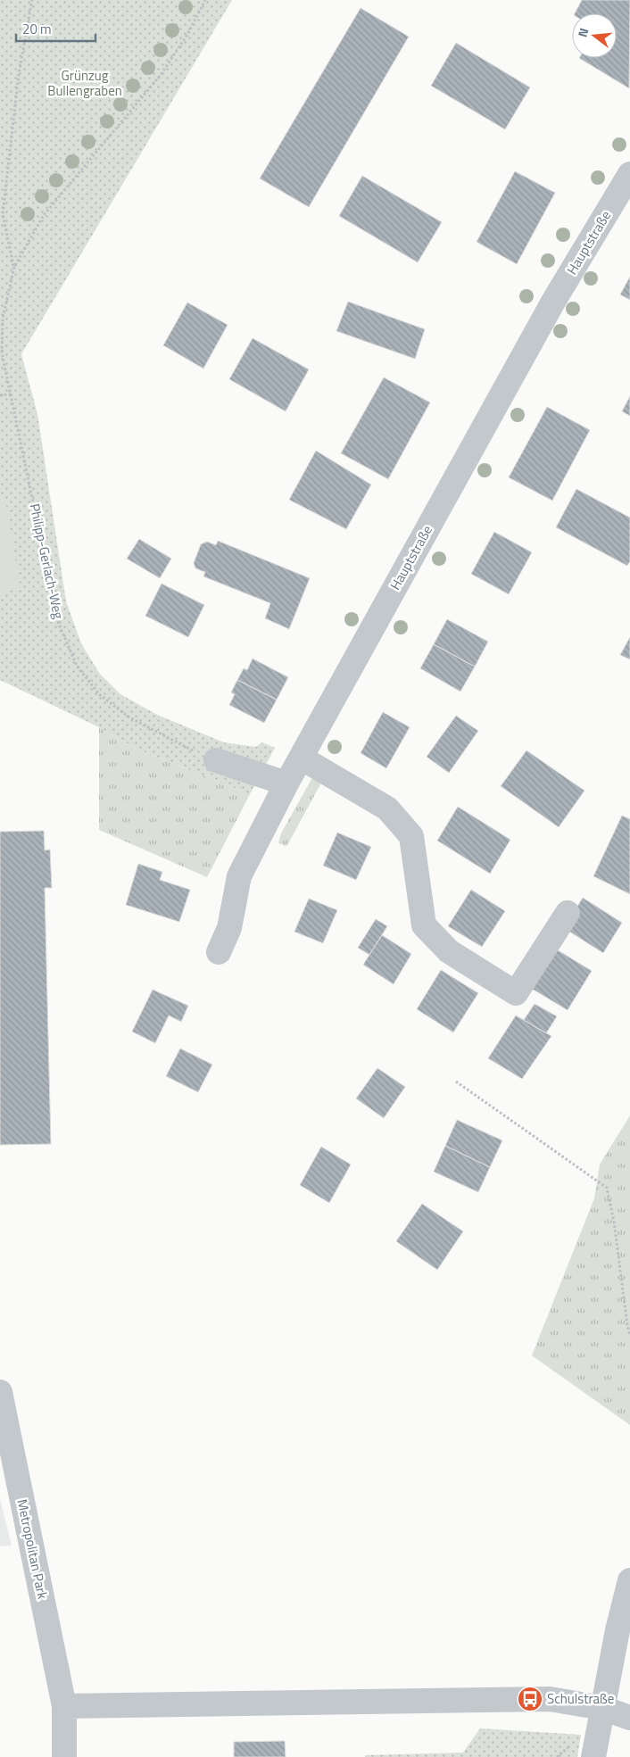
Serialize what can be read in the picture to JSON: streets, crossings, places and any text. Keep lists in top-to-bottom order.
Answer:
{
  "streets": {
    "street": ["Hauptstraße", "Metropolitan Park"],
    "path": ["Philipp-Gerlach-Weg"]
  },
  "parks": ["Grünzug Bullengraben"],
  "places": {
    "bus stop": ["Schulstraße"]
  },
  "scale_bar": "20 m",
  "north": "left"
}
